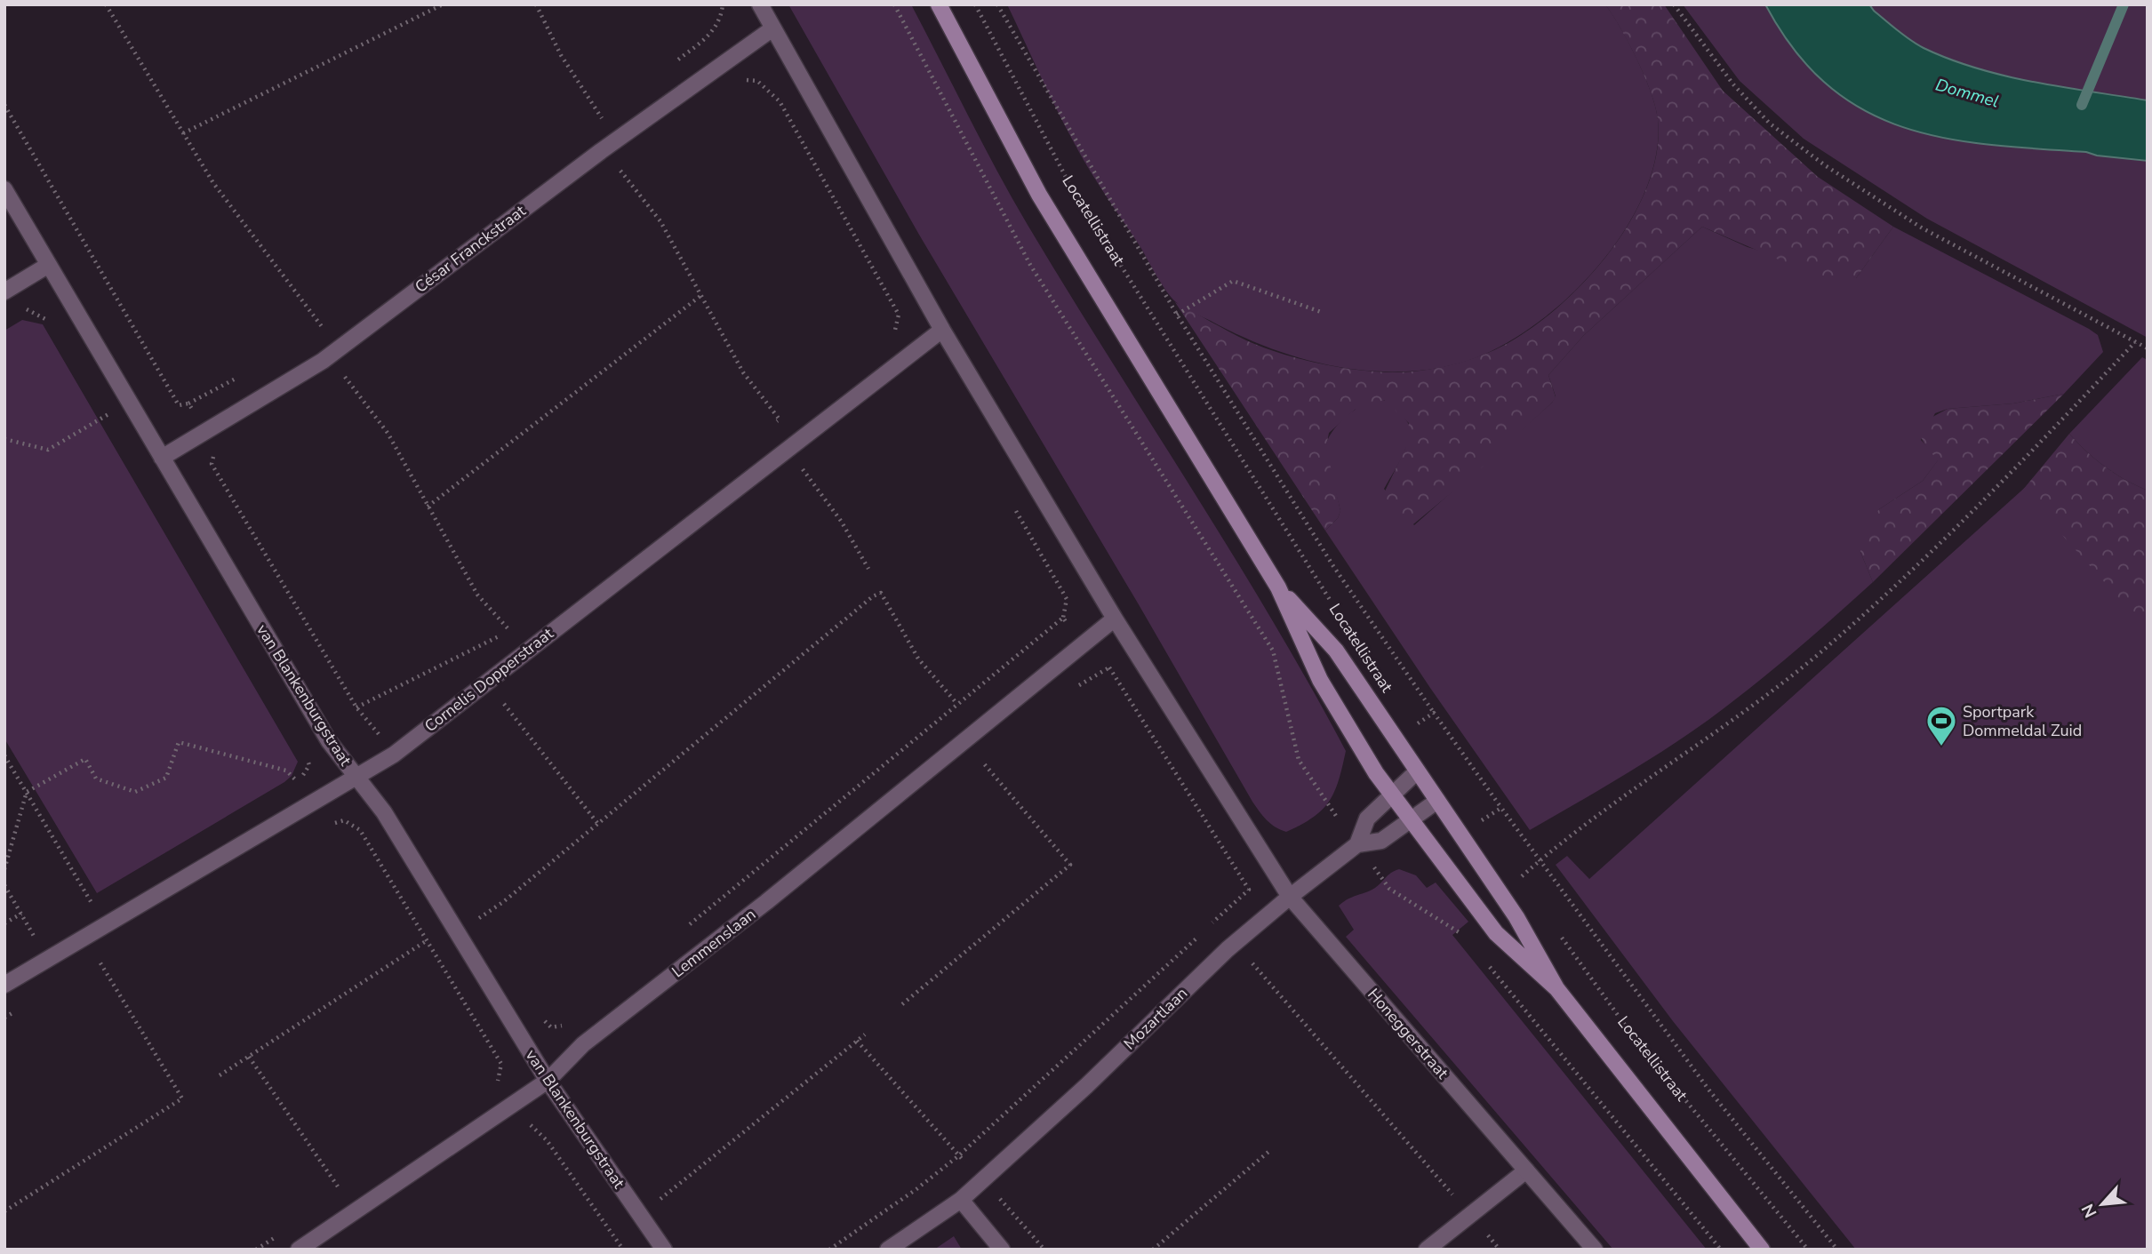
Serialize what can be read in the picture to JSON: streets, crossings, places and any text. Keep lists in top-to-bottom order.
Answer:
{
  "streets": {
    "main road": ["Locatellistraat"],
    "street": [
      "César Franckstraat",
      "Cornelis Dopperstraat",
      "van Blankenburgstraat",
      "Lemmenslaan",
      "Mozartlaan",
      "Honeggerstraat"
    ]
  },
  "crossings": [
    ["Locatellistraat", "Mozartlaan"],
    ["César Franckstraat", "van Blankenburgstraat"],
    ["Cornelis Dopperstraat", "van Blankenburgstraat"],
    ["van Blankenburgstraat", "Lemmenslaan"],
    ["Mozartlaan", "Honeggerstraat"]
  ],
  "water": ["Dommel"],
  "places": {
    "sports": ["Sportpark Dommeldal Zuid"]
  },
  "north": "bottom left"
}
